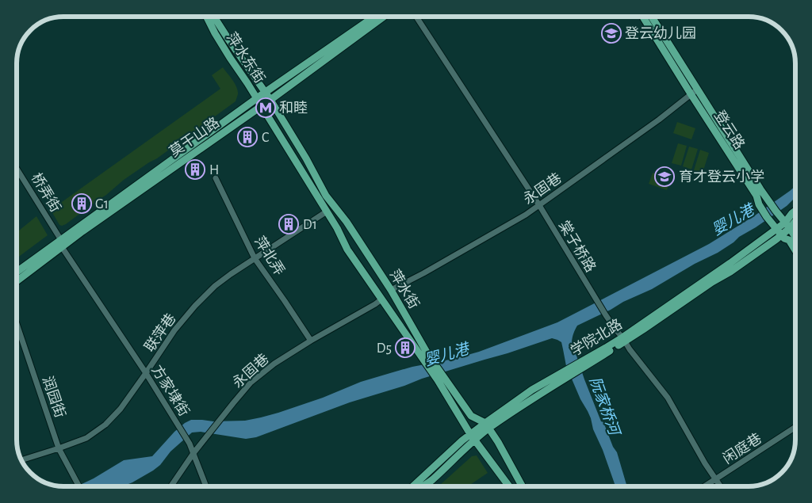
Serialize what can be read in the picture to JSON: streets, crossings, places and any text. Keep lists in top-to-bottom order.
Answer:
{
  "streets": {
    "main road": [
      "萍水东街",
      "登云路",
      "莫干山路",
      "萍水街",
      "学院北路"
    ],
    "street": [
      "永固巷",
      "桥弄街",
      "棠子桥路",
      "萍北弄",
      "联萍巷",
      "方家埭街",
      "润园街",
      "闲庭巷"
    ]
  },
  "crossings": [
    ["萍水东街", "莫干山路"],
    ["萍水东街", "萍水街"],
    ["登云路", "永固巷"],
    ["登云路", "学院北路"],
    ["莫干山路", "桥弄街"],
    ["莫干山路", "萍水街"],
    ["莫干山路", "方家埭街"],
    ["永固巷", "棠子桥路"],
    ["永固巷", "萍北弄"],
    ["永固巷", "萍水街"],
    ["永固巷", "方家埭街"],
    ["桥弄街", "方家埭街"],
    ["棠子桥路", "学院北路"],
    ["棠子桥路", "闲庭巷"],
    ["萍北弄", "联萍巷"],
    ["萍水街", "联萍巷"],
    ["萍水街", "学院北路"],
    ["联萍巷", "方家埭街"],
    ["联萍巷", "润园街"]
  ],
  "water": ["婴儿港", "阮家桥河"],
  "places": {
    "school or university": ["登云幼儿园", "育才登云小学"],
    "metro station": ["和睦"],
    "building": [
      "C",
      "H",
      "G1",
      "D1",
      "D5"
    ]
  }
}
